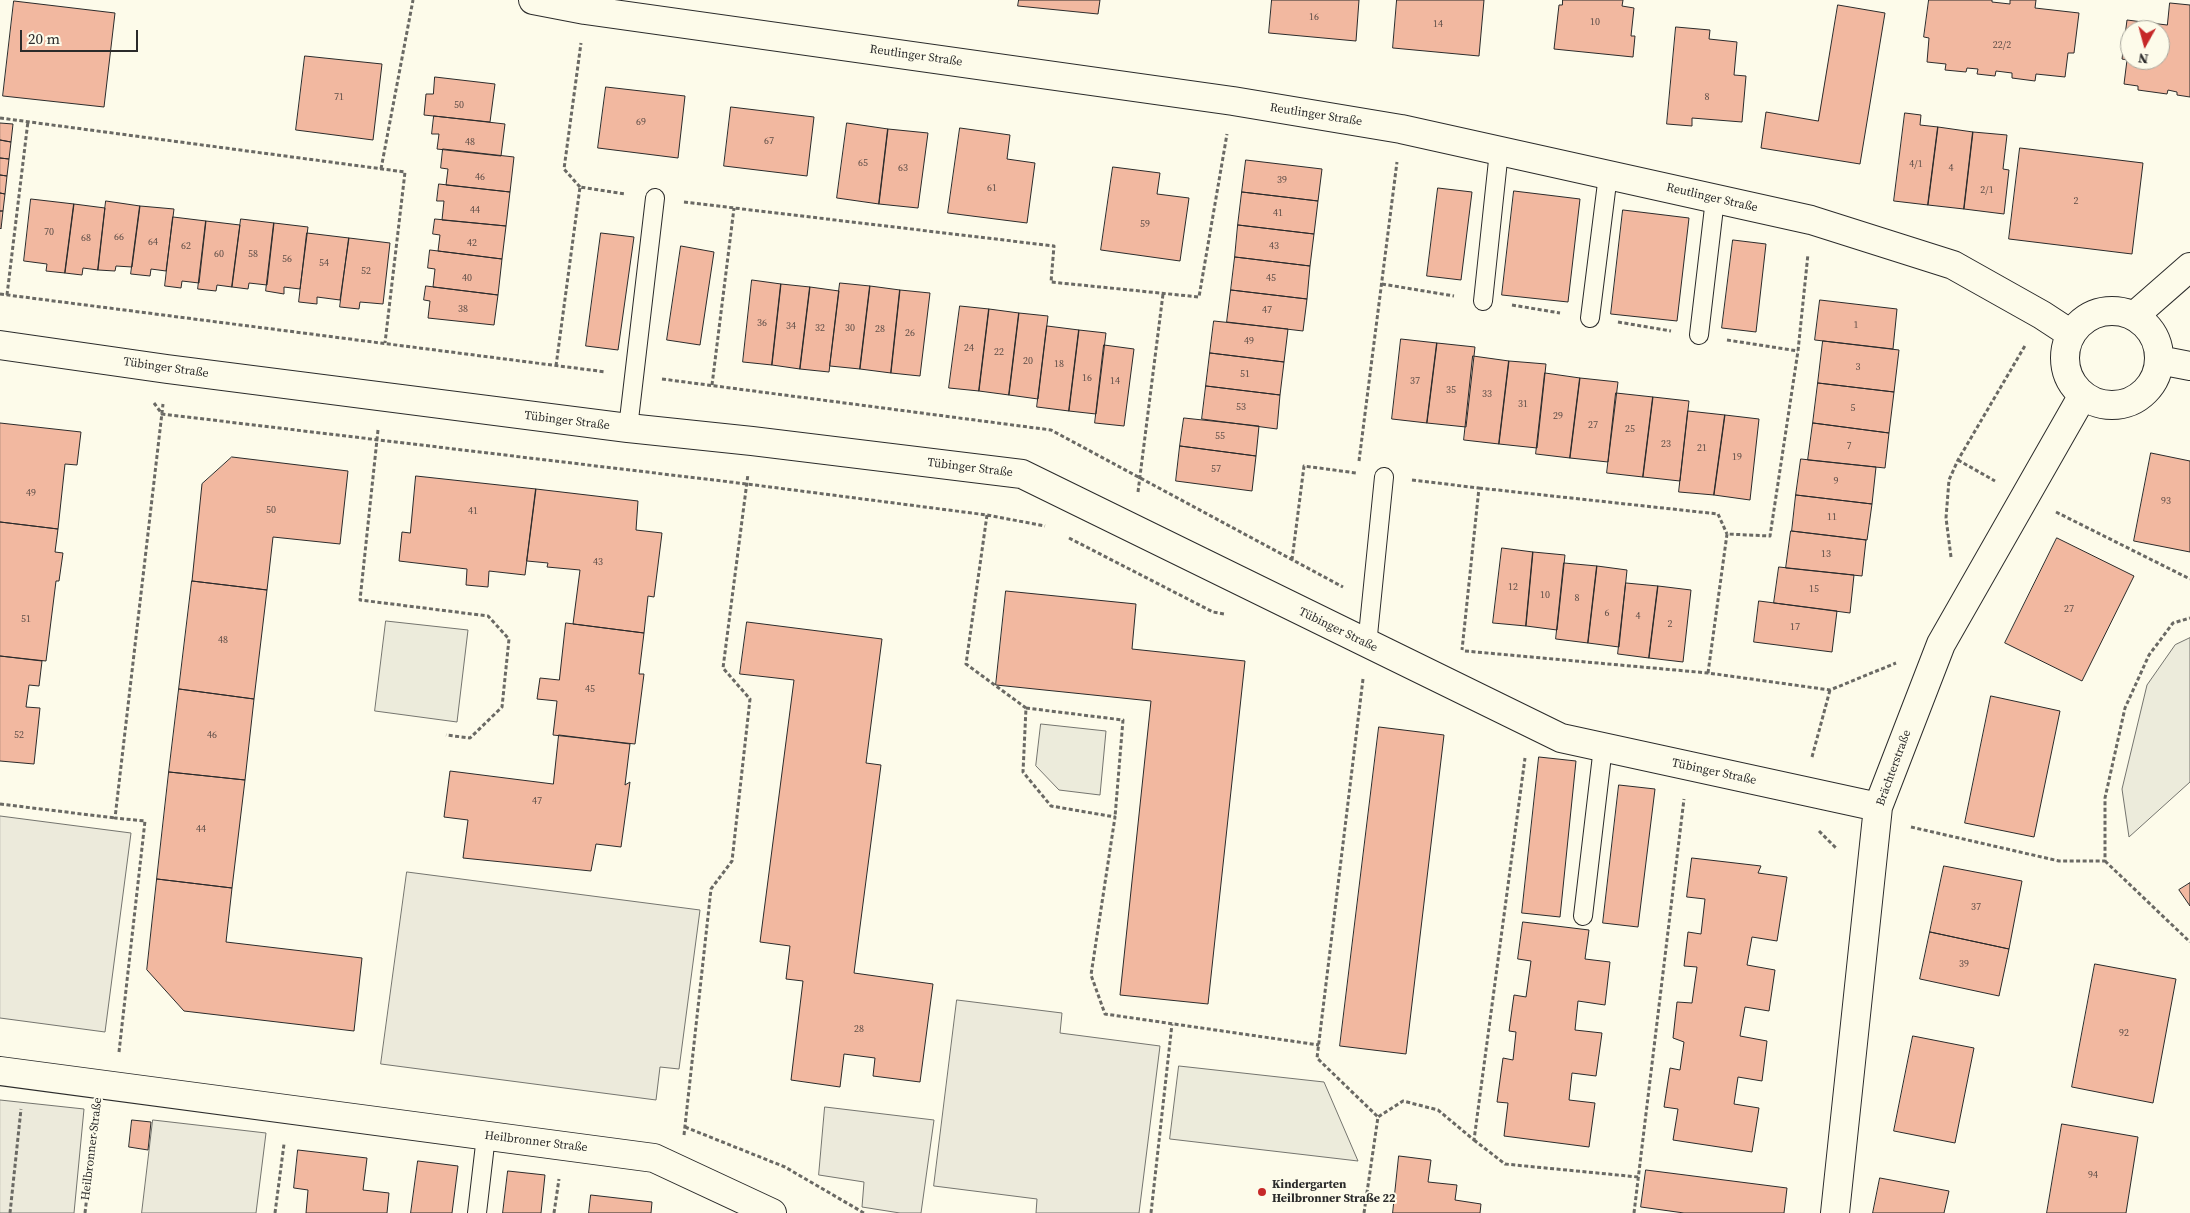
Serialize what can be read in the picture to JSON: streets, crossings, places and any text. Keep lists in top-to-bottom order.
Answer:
{
  "streets": {
    "street": [
      "Reutlinger Straße",
      "Tübinger Straße",
      "Brächterstraße",
      "Heilbronner Straße"
    ]
  },
  "crossings": [
    ["Reutlinger Straße", "Brächterstraße"],
    ["Tübinger Straße", "Brächterstraße"]
  ],
  "places": ["Kindergarten Heilbronner Straße 22"],
  "house_numbers": [
    "16",
    "10",
    "14",
    "22/2",
    "71",
    "8",
    "50",
    "69",
    "67",
    "48",
    "65",
    "4/1",
    "63",
    "4",
    "46",
    "39",
    "61",
    "2/1",
    "2",
    "44",
    "41",
    "59",
    "70",
    "66",
    "68",
    "64",
    "42",
    "62",
    "43",
    "60",
    "58",
    "56",
    "54",
    "52",
    "40",
    "45",
    "38",
    "47",
    "36",
    "1",
    "34",
    "32",
    "30",
    "28",
    "26",
    "49",
    "24",
    "22",
    "20",
    "18",
    "3",
    "51",
    "16",
    "14",
    "37",
    "35",
    "33",
    "31",
    "53",
    "5",
    "29",
    "27",
    "25",
    "55",
    "23",
    "7",
    "21",
    "19",
    "57",
    "9",
    "49",
    "93",
    "50",
    "41",
    "11",
    "13",
    "43",
    "12",
    "15",
    "10",
    "8",
    "27",
    "6",
    "4",
    "51",
    "2",
    "17",
    "48",
    "45",
    "52",
    "46",
    "47",
    "44",
    "37",
    "39",
    "28",
    "92",
    "94"
  ],
  "scale_bar": "20 m",
  "north": "bottom"
}
